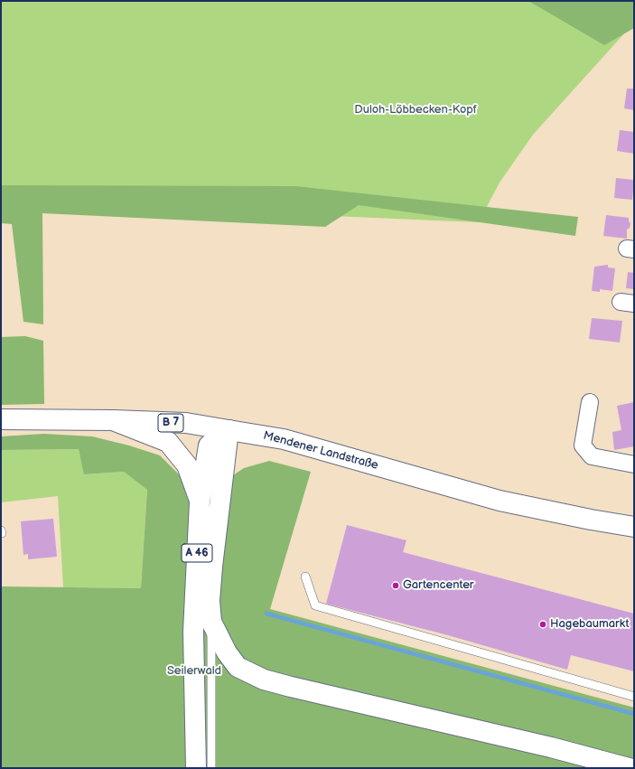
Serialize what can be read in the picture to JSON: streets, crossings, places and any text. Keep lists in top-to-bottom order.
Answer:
{
  "streets": {
    "main road": ["B 7", "Mendener Landstraße", "A 46"]
  },
  "crossings": [
    ["Mendener Landstraße", "A 46"]
  ],
  "parks": ["Duloh-Löbbecken-Kopf", "Seilerwald"],
  "places": ["Gartencenter", "Hagebaumarkt"]
}
